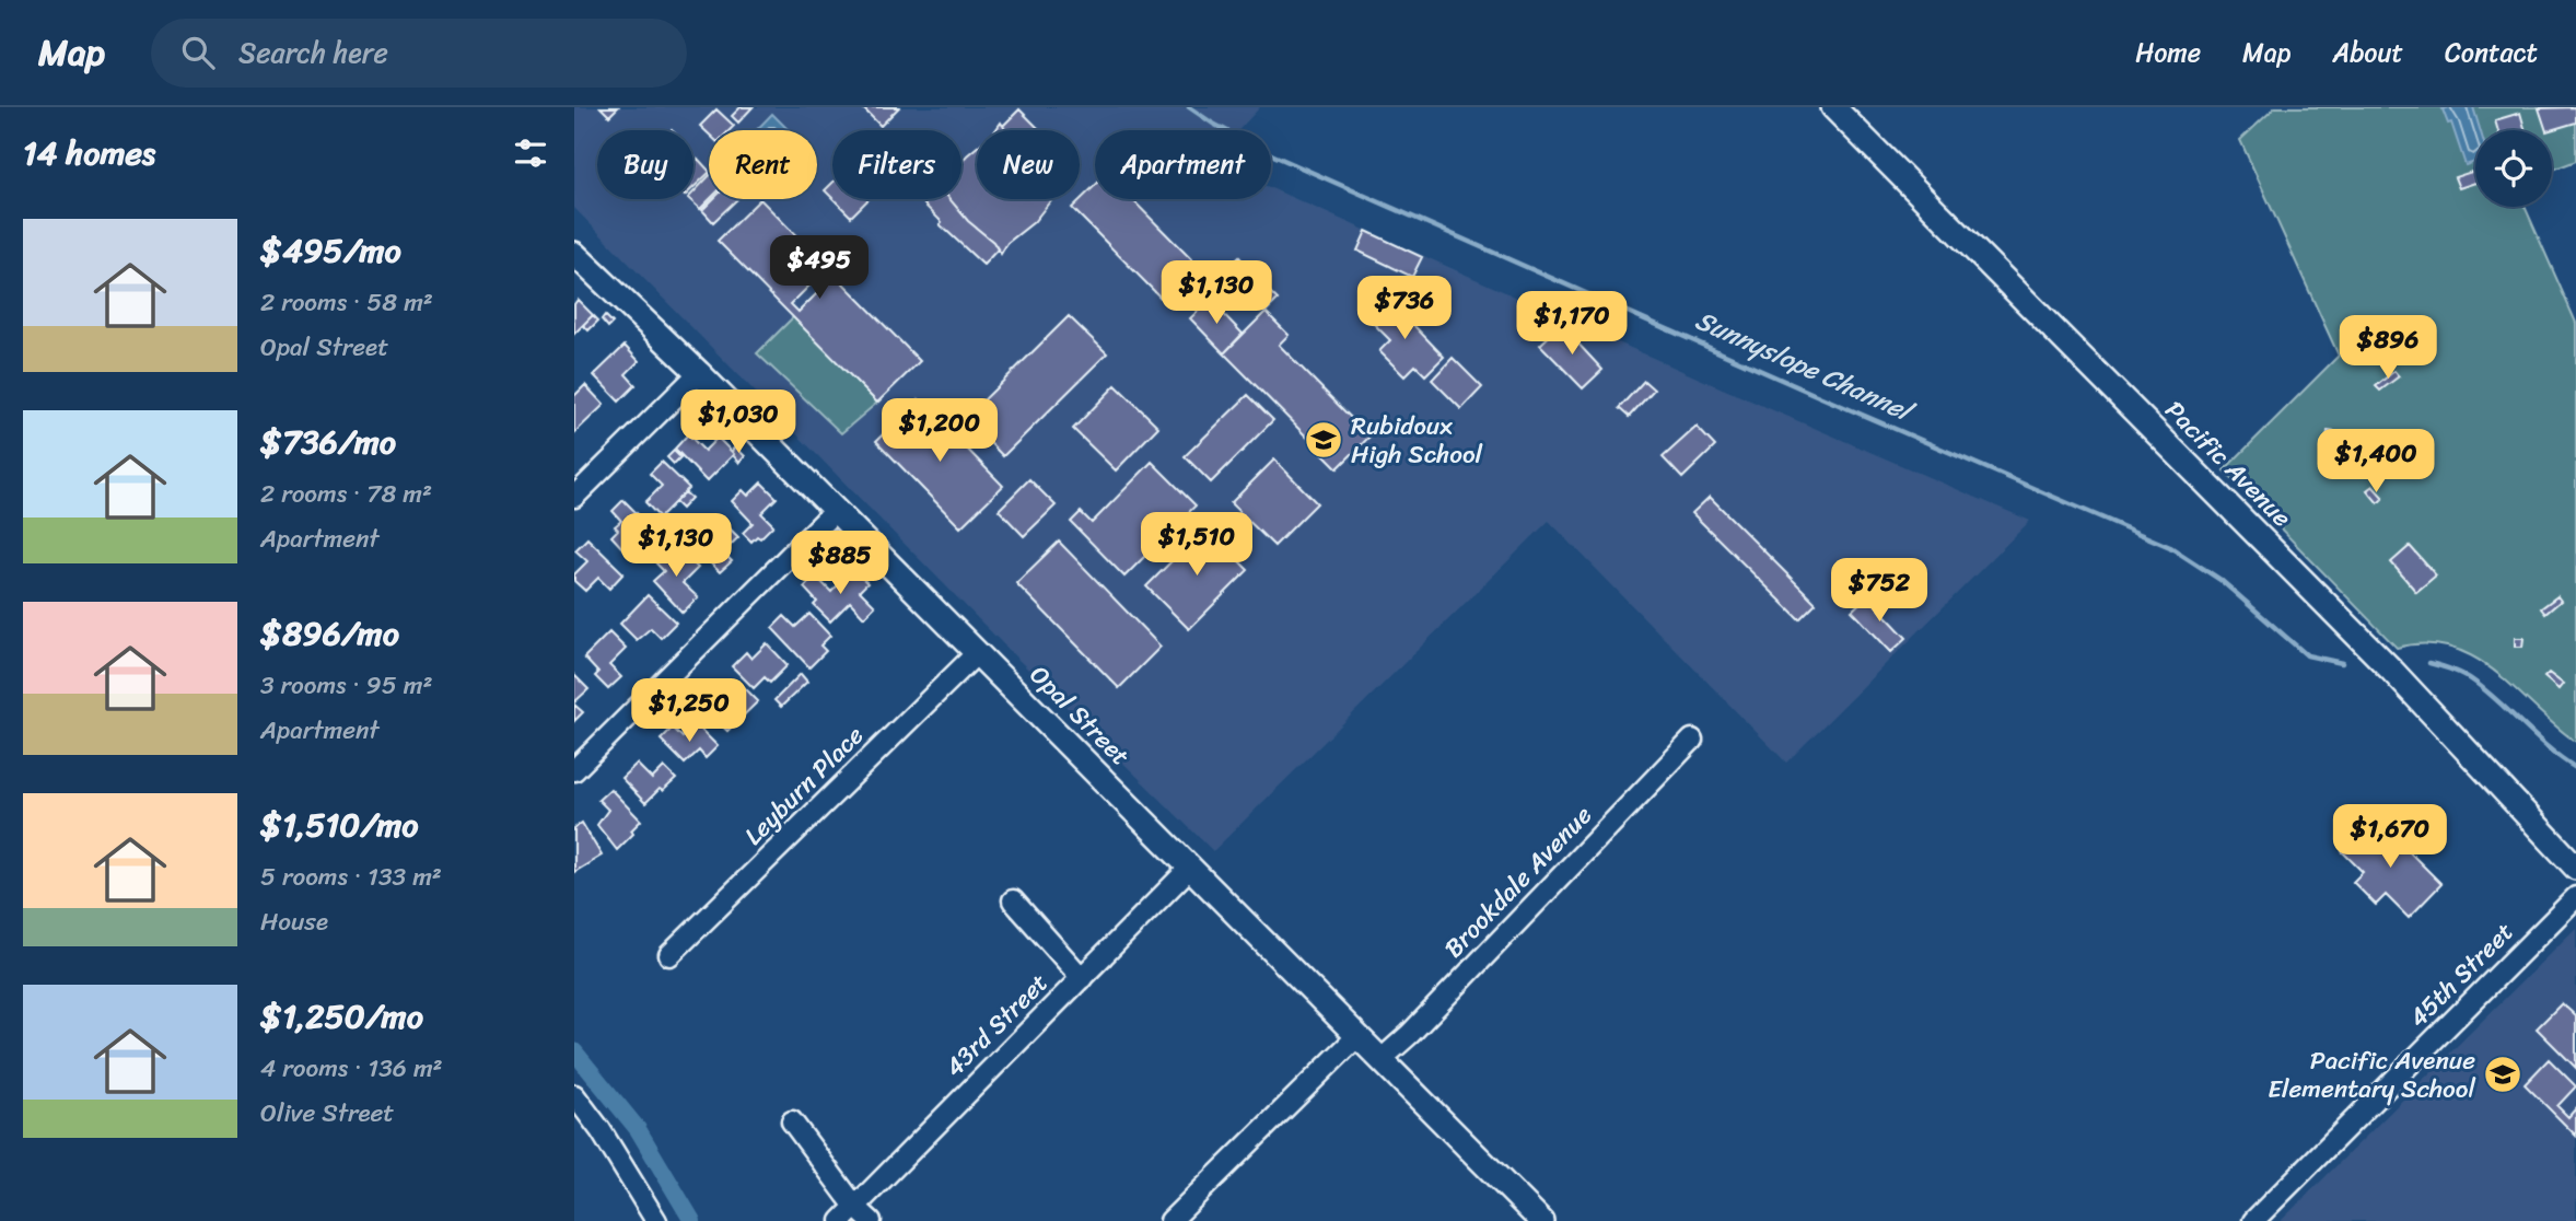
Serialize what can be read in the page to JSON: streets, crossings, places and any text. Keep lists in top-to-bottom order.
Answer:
{
  "streets": {
    "street": [
      "Pacific Avenue",
      "Opal Street",
      "Leyburn Place",
      "Brookdale Avenue",
      "45th Street",
      "43rd Street"
    ]
  },
  "crossings": [
    ["Opal Street", "Leyburn Place"],
    ["Opal Street", "Brookdale Avenue"],
    ["Opal Street", "43rd Street"]
  ],
  "water": ["Sunnyslope Channel"],
  "places": {
    "school or university": ["Rubidoux High School", "Pacific Avenue Elementary School"]
  },
  "page": {
    "header": "Map",
    "search": "Search here",
    "nav": [
      "Home",
      "Map",
      "About",
      "Contact"
    ],
    "heading": "14 homes",
    "chip": [
      "Buy",
      "Rent",
      "Filters",
      "New",
      "Apartment"
    ],
    "list": [
      {
        "name": "$495/mo",
        "note": "2 rooms · 58 m² · Opal Street"
      },
      {
        "name": "$736/mo",
        "note": "2 rooms · 78 m² · Apartment"
      },
      {
        "name": "$896/mo",
        "note": "3 rooms · 95 m² · Apartment"
      },
      {
        "name": "$1,510/mo",
        "note": "5 rooms · 133 m² · House"
      },
      {
        "name": "$1,250/mo",
        "note": "4 rooms · 136 m² · Olive Street"
      }
    ],
    "price": [
      "$495",
      "$1,130",
      "$736",
      "$1,170",
      "$896",
      "$1,030",
      "$1,200",
      "$1,400",
      "$1,510",
      "$1,130",
      "$885",
      "$752",
      "$1,250",
      "$1,670"
    ]
  }
}
